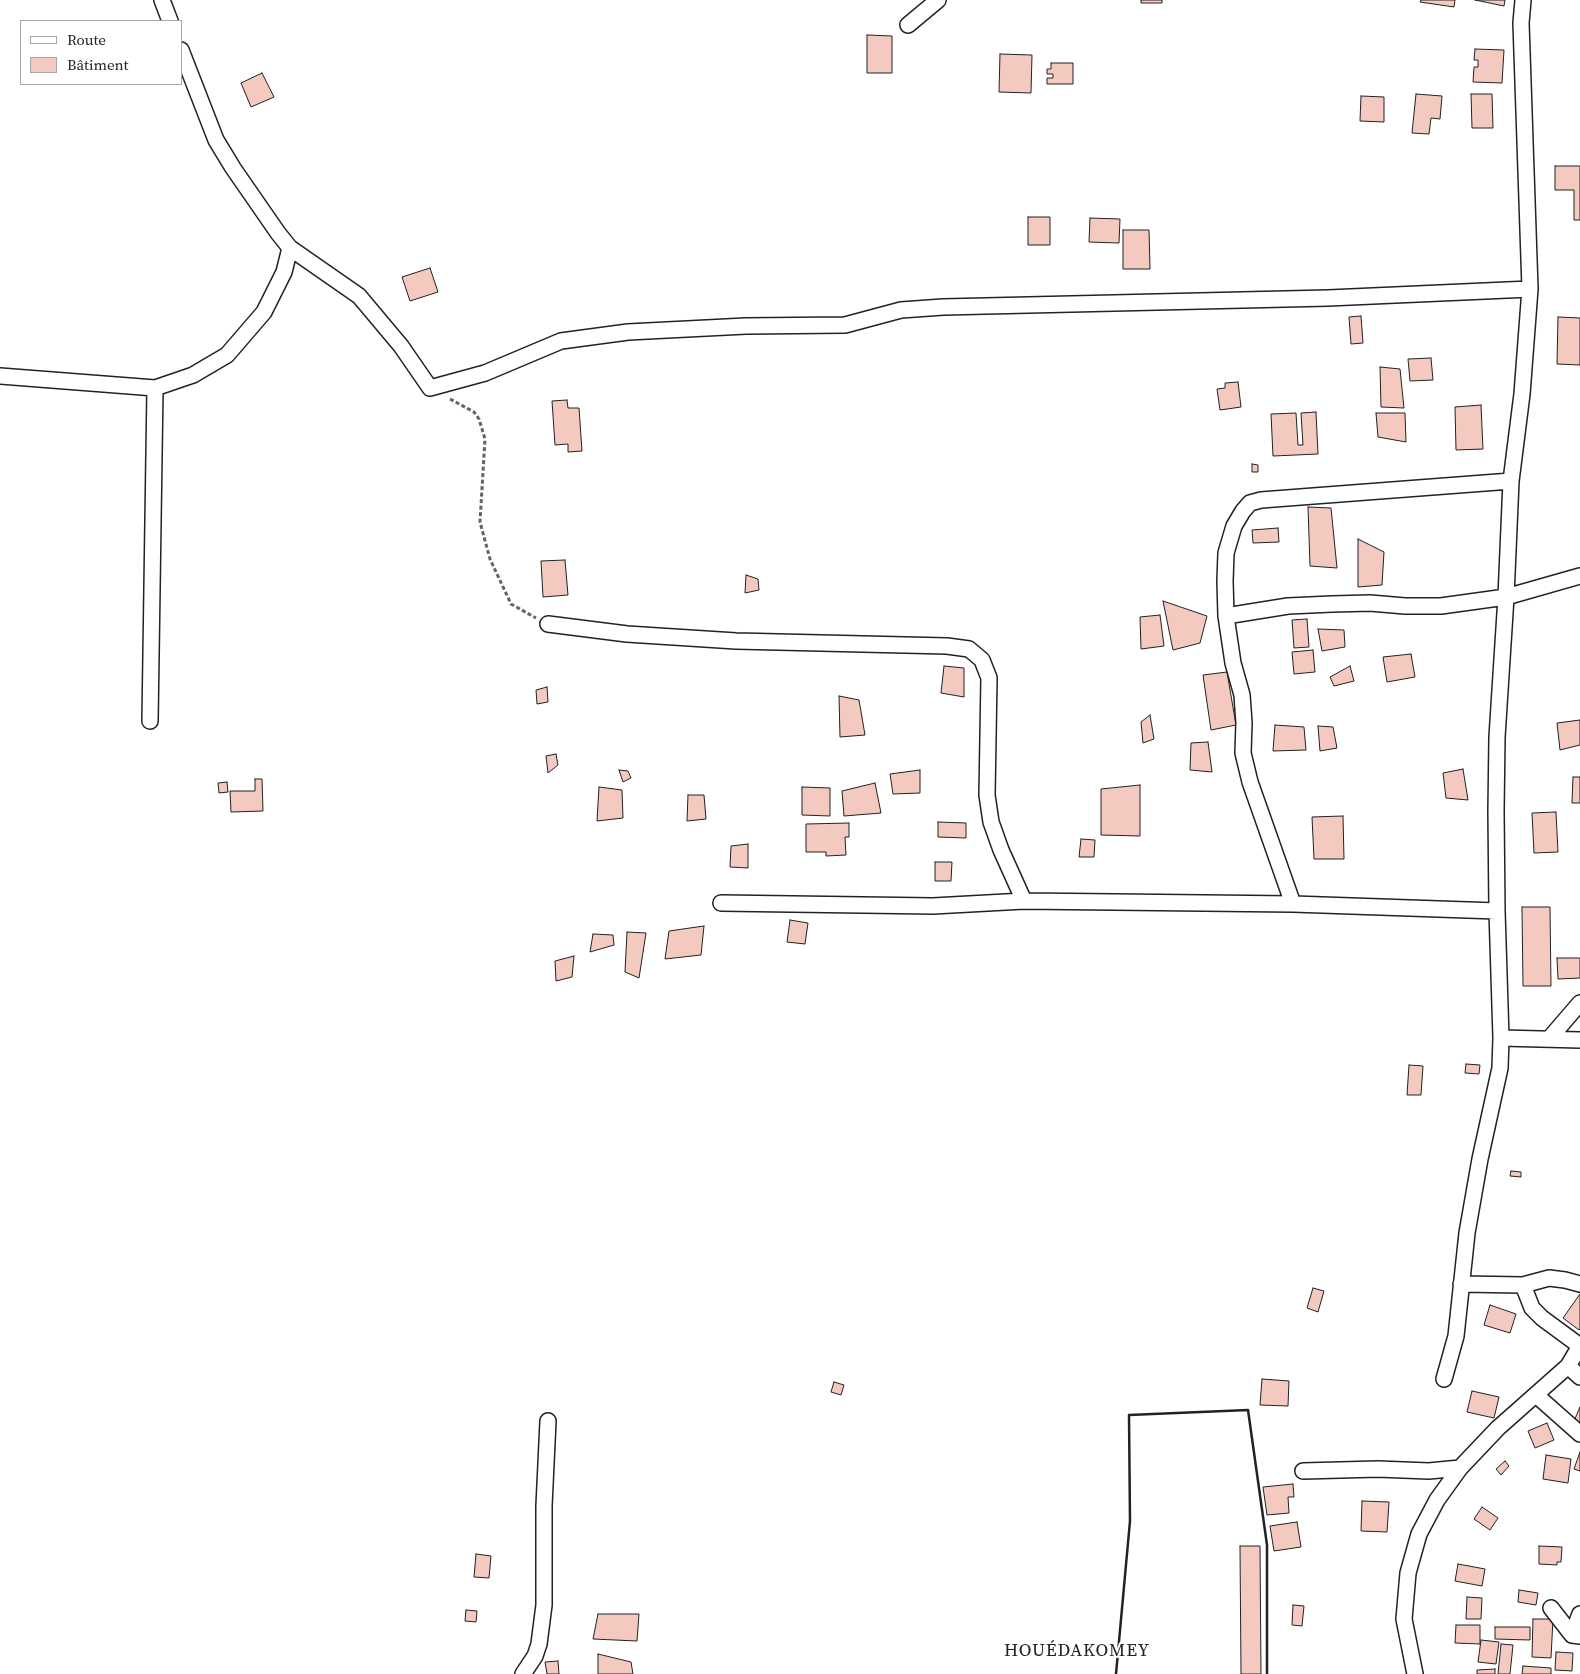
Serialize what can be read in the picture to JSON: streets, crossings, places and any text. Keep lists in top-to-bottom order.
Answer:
{
  "districts": ["HOUÉDAKOMEY"],
  "legend": ["Route", "Bâtiment"]
}
